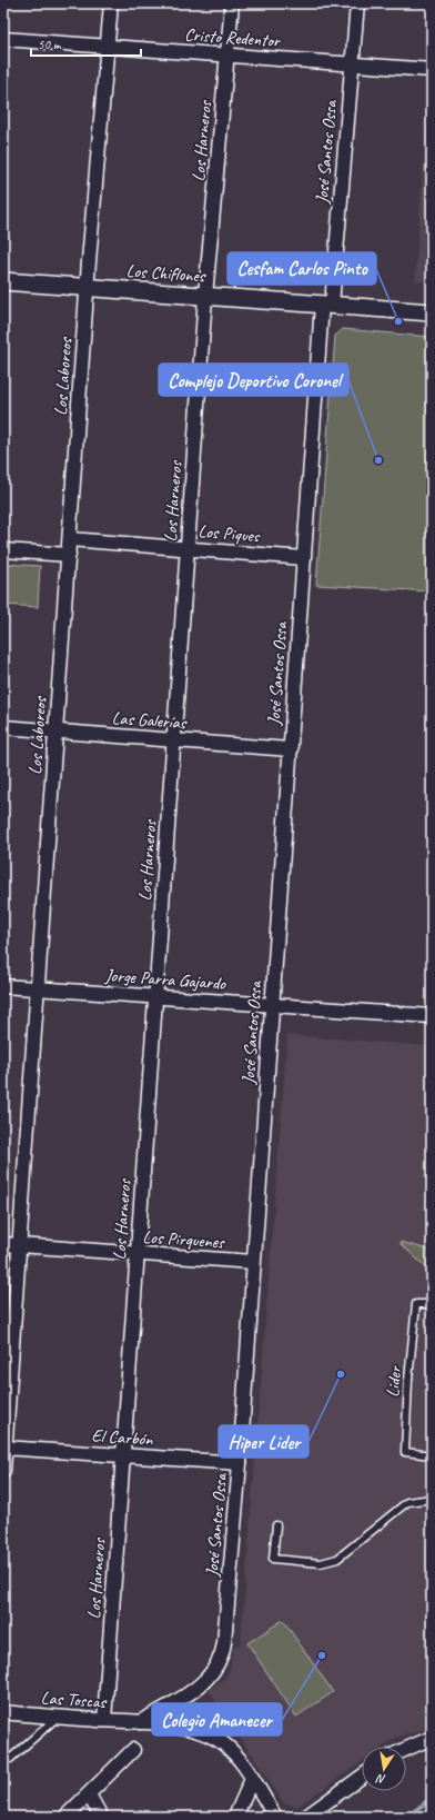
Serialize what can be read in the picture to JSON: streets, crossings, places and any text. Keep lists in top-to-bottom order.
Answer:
{
  "streets": {
    "street": [
      "Cristo Redentor",
      "Los Harneros",
      "José Santos Ossa",
      "Los Chiflones",
      "Los Laboreos",
      "Los Piques",
      "Las Galerías",
      "Jorge Parra Gajardo",
      "Los Pirquenes",
      "El Carbón",
      "Las Toscas"
    ],
    "lane": ["Lider"]
  },
  "crossings": [
    ["Cristo Redentor", "Los Harneros"],
    ["Cristo Redentor", "José Santos Ossa"],
    ["Cristo Redentor", "Los Laboreos"],
    ["Los Harneros", "Los Chiflones"],
    ["Los Harneros", "Los Piques"],
    ["Los Harneros", "Las Galerías"],
    ["Los Harneros", "Jorge Parra Gajardo"],
    ["Los Harneros", "Los Pirquenes"],
    ["Los Harneros", "El Carbón"],
    ["Los Harneros", "Las Toscas"],
    ["José Santos Ossa", "Los Chiflones"],
    ["José Santos Ossa", "Los Piques"],
    ["José Santos Ossa", "Las Galerías"],
    ["José Santos Ossa", "Jorge Parra Gajardo"],
    ["José Santos Ossa", "Los Pirquenes"],
    ["José Santos Ossa", "El Carbón"],
    ["José Santos Ossa", "Las Toscas"],
    ["Los Chiflones", "Los Laboreos"],
    ["Los Laboreos", "Los Piques"],
    ["Los Laboreos", "Las Galerías"],
    ["Los Laboreos", "Jorge Parra Gajardo"],
    ["Los Laboreos", "Los Pirquenes"],
    ["Los Laboreos", "El Carbón"]
  ],
  "places": [
    "Cesfam Carlos Pinto",
    "Complejo Deportivo Coronel",
    "Hiper Lider",
    "Colegio Amanecer"
  ],
  "scale_bar": "50 m",
  "north": "bottom"
}
